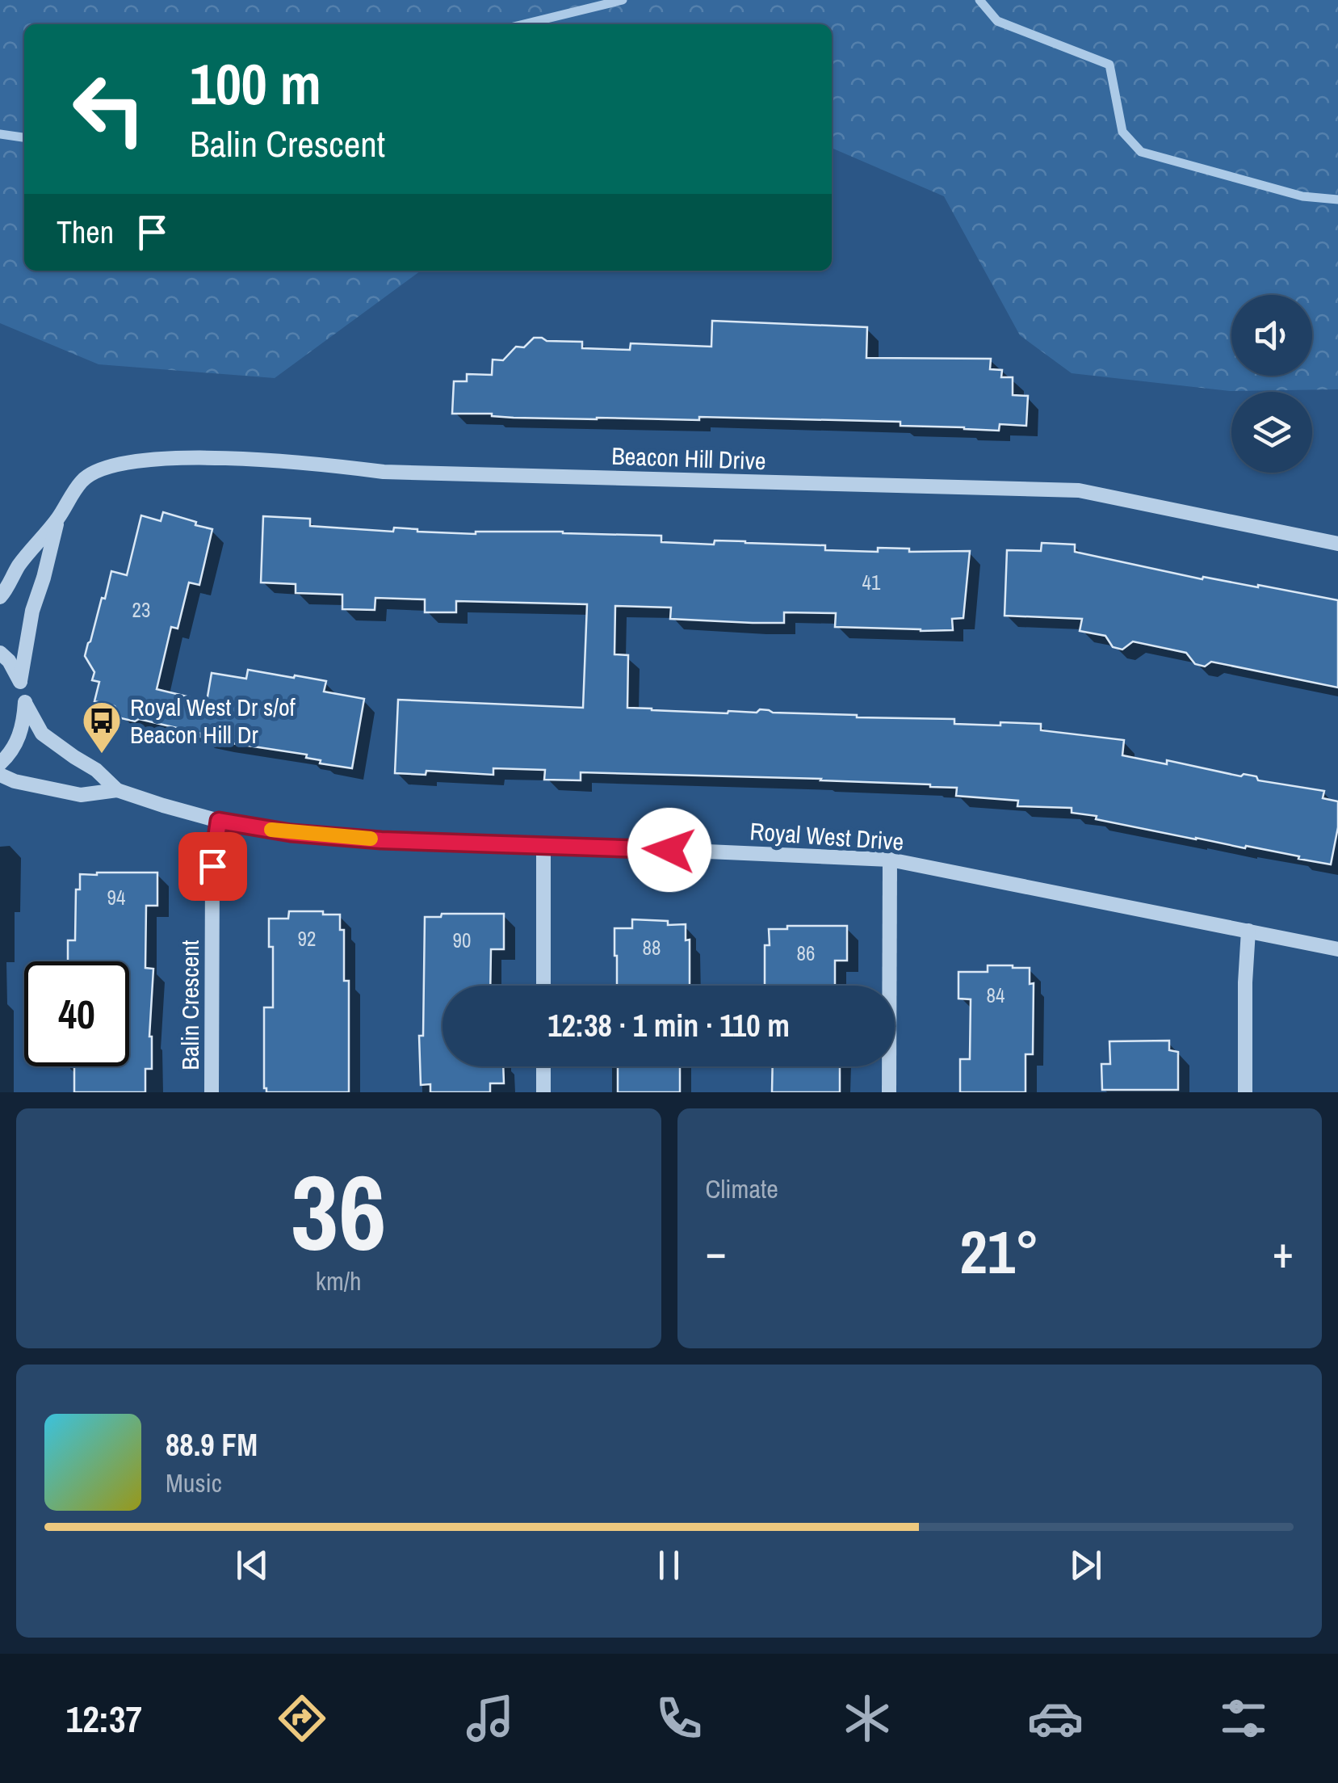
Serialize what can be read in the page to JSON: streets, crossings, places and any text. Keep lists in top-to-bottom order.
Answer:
{
  "streets": {
    "street": ["Beacon Hill Drive", "Royal West Drive", "Balin Crescent"]
  },
  "crossings": [
    ["Royal West Drive", "Balin Crescent"]
  ],
  "places": {
    "bus stop": ["Royal West Dr s/of Beacon Hill Dr"]
  },
  "house_numbers": [
    "41",
    "23",
    "94",
    "92",
    "90",
    "88",
    "86",
    "84"
  ],
  "page": {
    "turn": ["100 m", "Balin Crescent"],
    "then": "Then",
    "limit": "40",
    "trip": "12:38 · 1 min · 110 m",
    "tile": [
      ["36", "km/h"],
      "Climate"
    ],
    "heat": ["−", "21°", "+"],
    "song": ["88.9 FM", "Music"],
    "tabs": "12:37"
  }
}
